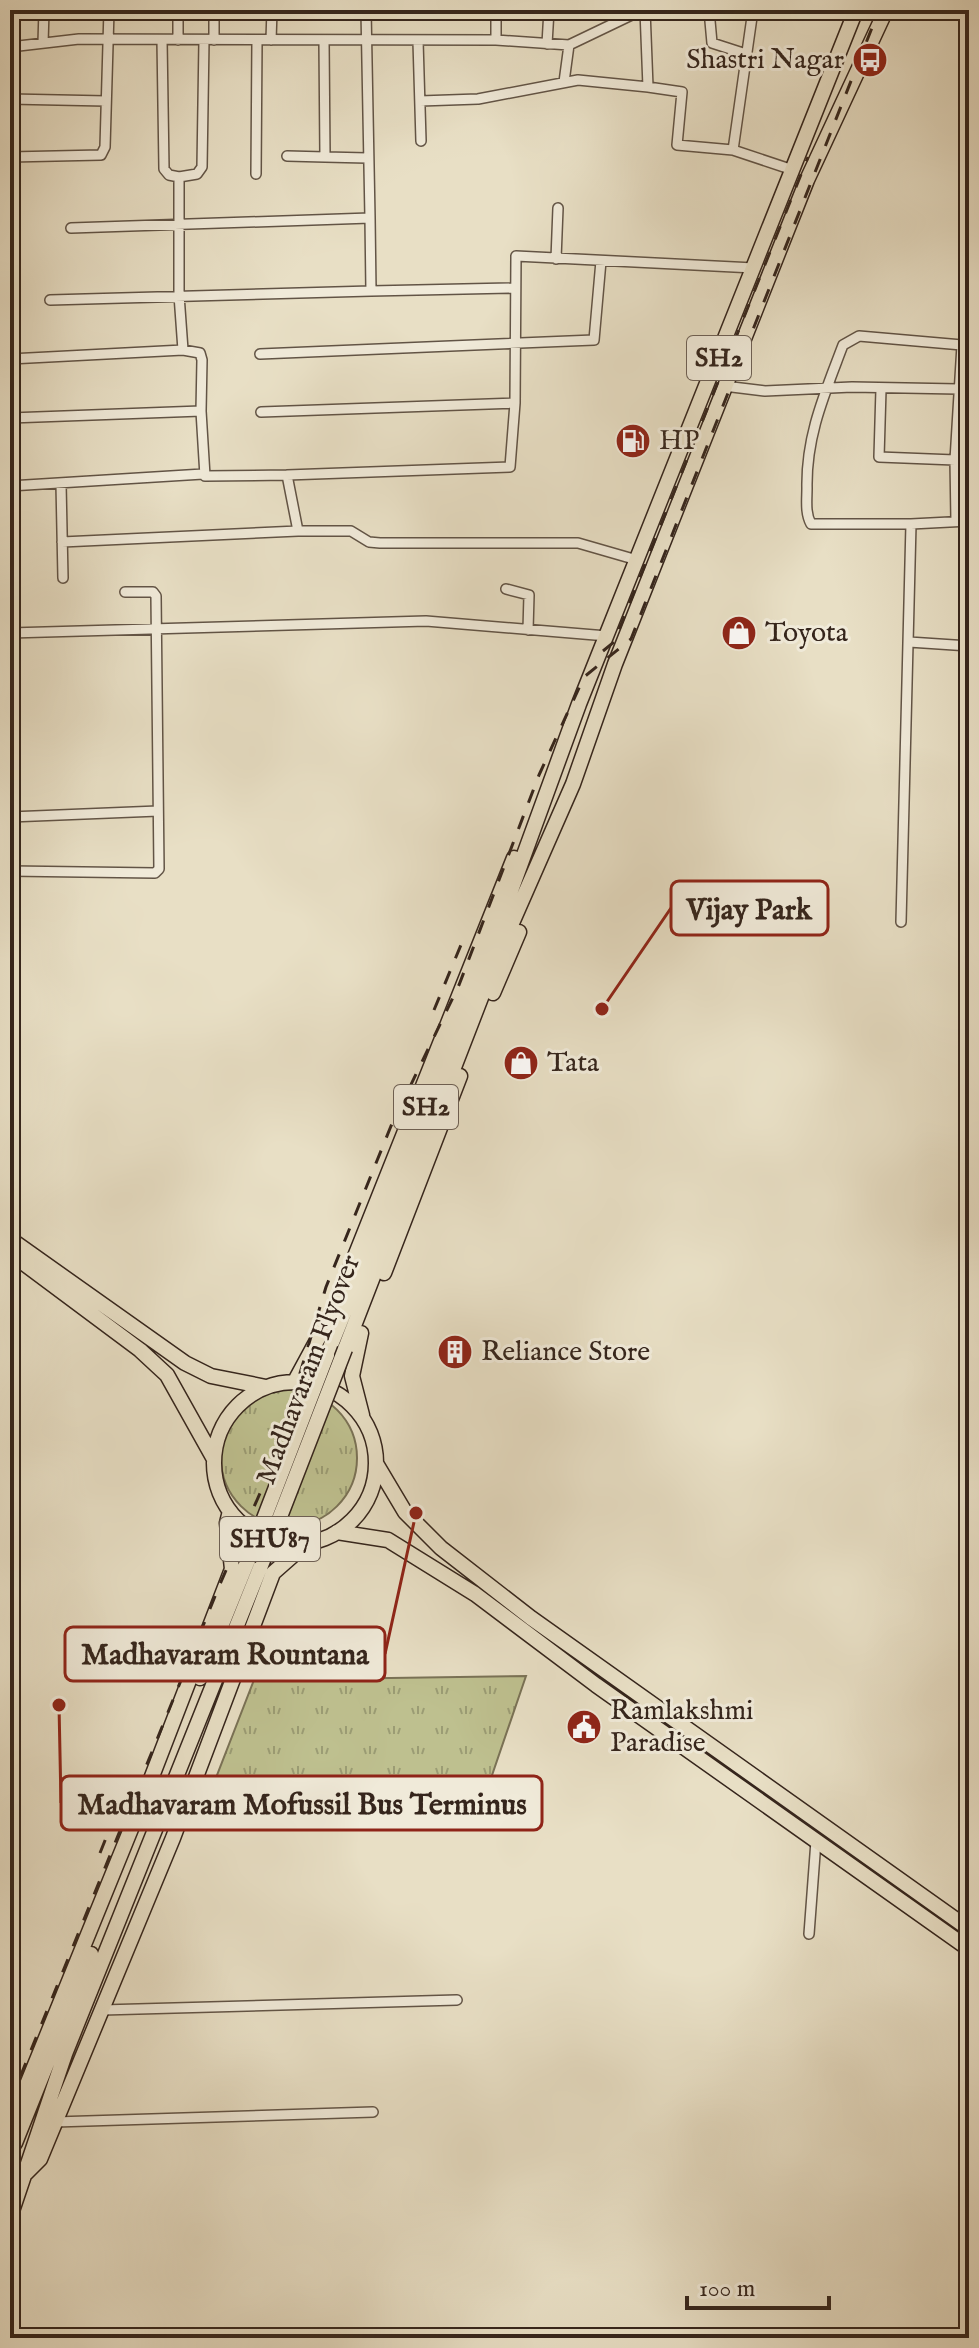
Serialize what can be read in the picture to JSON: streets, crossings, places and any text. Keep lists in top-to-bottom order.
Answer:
{
  "streets": {
    "main road": ["SH2", "Madhavaram Flyover", "SHU87"]
  },
  "crossings": [
    ["SH2", "Madhavaram Flyover"]
  ],
  "places": {
    "bus stop": ["Shastri Nagar"],
    "fuel station": ["HP"],
    "shop": ["Toyota", "Tata"],
    "other": ["Vijay Park", "Madhavaram Rountana", "Madhavaram Mofussil Bus Terminus"],
    "building": ["Reliance Store"],
    "public building": ["Ramlakshmi Paradise"]
  },
  "scale_bar": "100 m"
}
